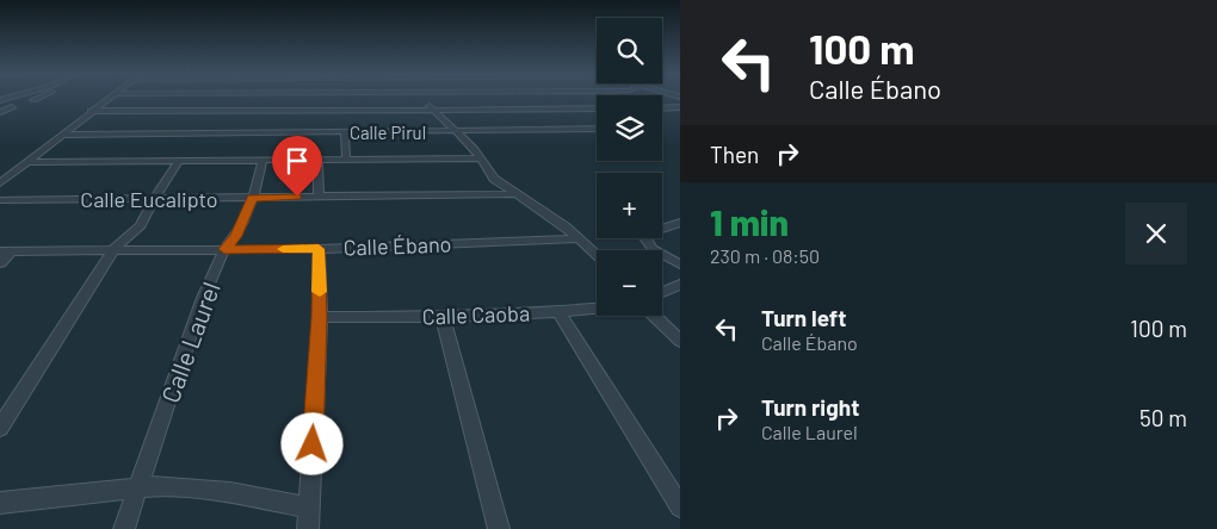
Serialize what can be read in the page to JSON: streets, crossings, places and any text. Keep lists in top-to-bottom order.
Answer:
{
  "streets": {
    "street": [
      "Calle Pirul",
      "Calle Eucalipto",
      "Calle Ébano",
      "Calle Caoba",
      "Calle Laurel"
    ]
  },
  "crossings": [
    ["Calle Eucalipto", "Calle Laurel"],
    ["Calle Ébano", "Calle Laurel"]
  ],
  "page": {
    "turn": ["100 m", "Calle Ébano"],
    "map_buttons": ["+", "−"],
    "then": "Then",
    "heading": ["1 min", "230 m · 08:50"],
    "list": [
      {
        "name": "Turn left",
        "note": "Calle Ébano",
        "value": "100 m"
      },
      {
        "name": "Turn right",
        "note": "Calle Laurel",
        "value": "50 m"
      }
    ]
  }
}
